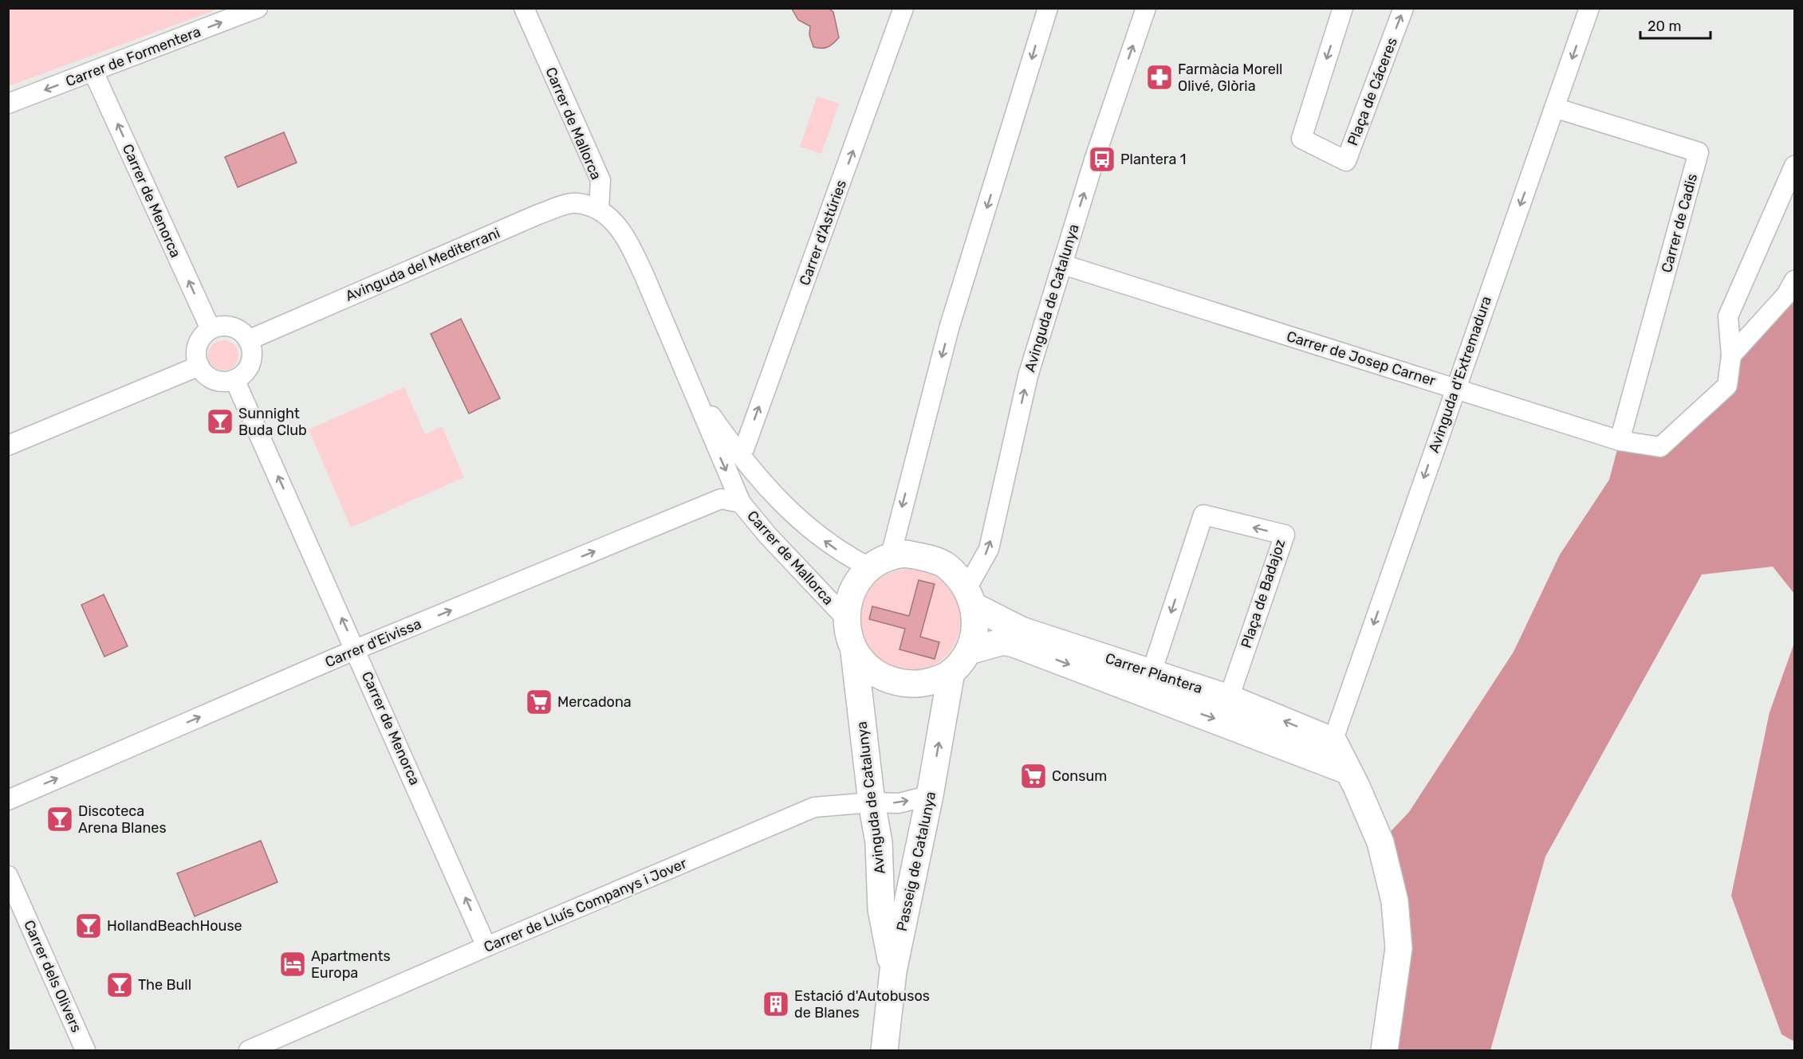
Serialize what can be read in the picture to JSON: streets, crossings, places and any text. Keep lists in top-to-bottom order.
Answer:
{
  "streets": {
    "street": [
      "Carrer de Formentera",
      "Plaça de Cáceres",
      "Carrer de Mallorca",
      "Carrer de Menorca",
      "Carrer de Cadis",
      "Carrer d'Astúries",
      "Avinguda del Mediterrani",
      "Avinguda de Catalunya",
      "Carrer de Josep Carner",
      "Avinguda d'Extremadura",
      "Plaça de Badajoz",
      "Carrer d'Eivissa",
      "Carrer Plantera",
      "Passeig de Catalunya",
      "Carrer de Lluís Companys i Jover",
      "Carrer dels Olivers"
    ]
  },
  "crossings": [
    ["Carrer de Formentera", "Carrer de Menorca"],
    ["Carrer de Mallorca", "Carrer d'Astúries"],
    ["Carrer de Mallorca", "Avinguda del Mediterrani"],
    ["Carrer de Mallorca", "Avinguda de Catalunya"],
    ["Carrer de Mallorca", "Carrer d'Eivissa"],
    ["Carrer de Mallorca", "Carrer Plantera"],
    ["Carrer de Mallorca", "Passeig de Catalunya"],
    ["Carrer de Menorca", "Avinguda del Mediterrani"],
    ["Carrer de Menorca", "Carrer d'Eivissa"],
    ["Carrer de Menorca", "Carrer de Lluís Companys i Jover"],
    ["Carrer de Cadis", "Carrer de Josep Carner"],
    ["Carrer de Cadis", "Avinguda d'Extremadura"],
    ["Avinguda de Catalunya", "Carrer de Josep Carner"],
    ["Avinguda de Catalunya", "Carrer Plantera"],
    ["Avinguda de Catalunya", "Passeig de Catalunya"],
    ["Avinguda de Catalunya", "Carrer de Lluís Companys i Jover"],
    ["Carrer de Josep Carner", "Avinguda d'Extremadura"],
    ["Avinguda d'Extremadura", "Carrer Plantera"],
    ["Plaça de Badajoz", "Carrer Plantera"],
    ["Carrer Plantera", "Passeig de Catalunya"],
    ["Passeig de Catalunya", "Carrer de Lluís Companys i Jover"]
  ],
  "one_way": ["Carrer de Menorca", "Avinguda d'Extremadura", "Carrer d'Eivissa"],
  "places": {
    "pharmacy": ["Farmàcia Morell Olivé, Glòria"],
    "bus stop": ["Plantera 1"],
    "bar": [
      "Sunnight Buda Club",
      "Discoteca Arena Blanes",
      "HollandBeachHouse",
      "The Bull"
    ],
    "supermarket": ["Mercadona", "Consum"],
    "hotel": ["Apartments Europa"],
    "building": ["Estació d'Autobusos de Blanes"]
  },
  "scale_bar": "20 m"
}
